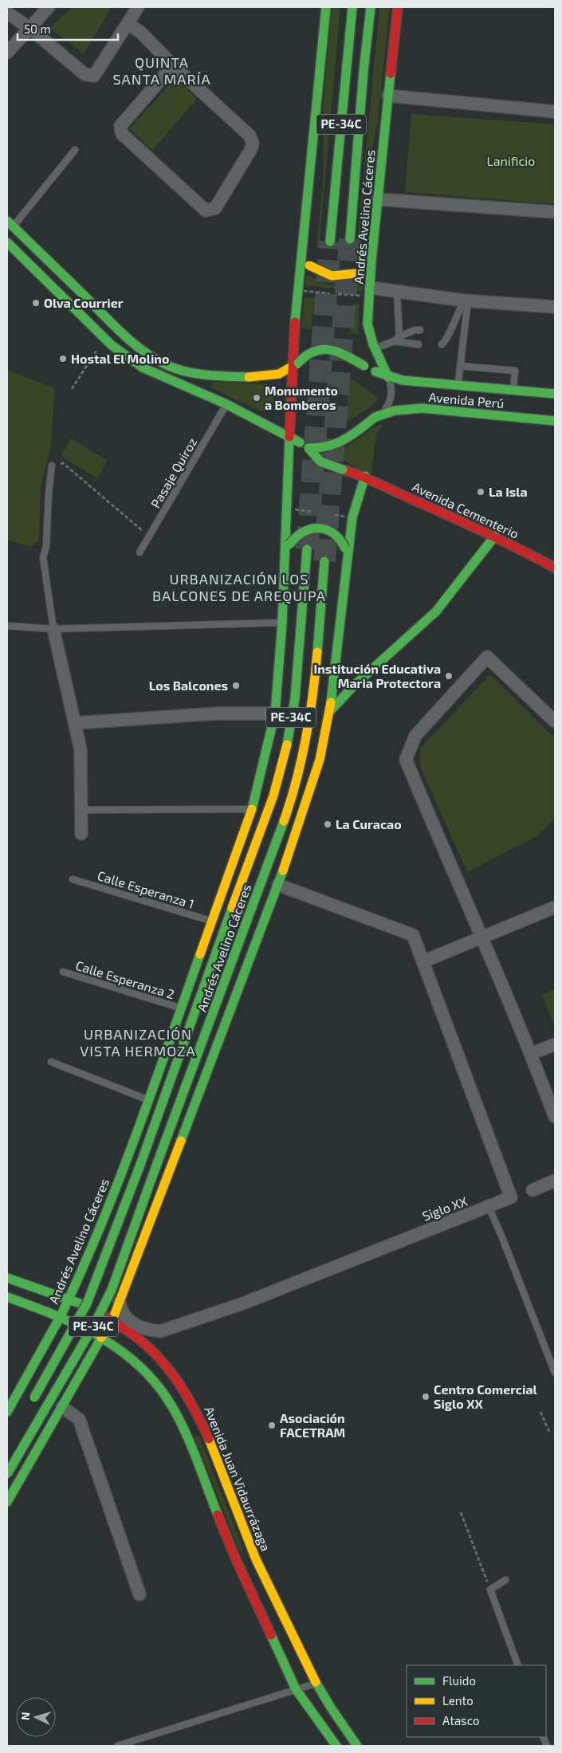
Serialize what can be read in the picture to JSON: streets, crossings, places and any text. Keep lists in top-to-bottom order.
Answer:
{
  "streets": {
    "main road": [
      "PE-34C",
      "Andrés Avelino Cáceres",
      "Avenida Perú",
      "Avenida Cementerio",
      "Avenida Juan Vidaurrázaga"
    ],
    "street": ["Siglo XX"],
    "lane": ["Pasaje Quiroz", "Calle Esperanza 1", "Calle Esperanza 2"]
  },
  "crossings": [
    ["Andrés Avelino Cáceres", "Avenida Perú"],
    ["Andrés Avelino Cáceres", "Avenida Cementerio"],
    ["Andrés Avelino Cáceres", "Calle Esperanza 1"],
    ["Andrés Avelino Cáceres", "Calle Esperanza 2"],
    ["Andrés Avelino Cáceres", "Avenida Juan Vidaurrázaga"],
    ["Avenida Perú", "Avenida Cementerio"],
    ["Pasaje Quiroz", "Avenida Cementerio"],
    ["Siglo XX", "Avenida Juan Vidaurrázaga"]
  ],
  "districts": ["QUINTA SANTA MARÍA", "URBANIZACIÓN LOS BALCONES DE AREQUIPA", "URBANIZACIÓN VISTA HERMOZA"],
  "parks": ["Lanificio"],
  "places": [
    "Olva Courrier",
    "Hostal El Molino",
    "Monumento a Bomberos",
    "La Isla",
    "Institución Educativa Maria Protectora",
    "Los Balcones",
    "La Curacao",
    "Centro Comercial Siglo XX",
    "Asociación FACETRAM"
  ],
  "legend": ["Fluido", "Lento", "Atasco"],
  "scale_bar": "50 m",
  "north": "left"
}
